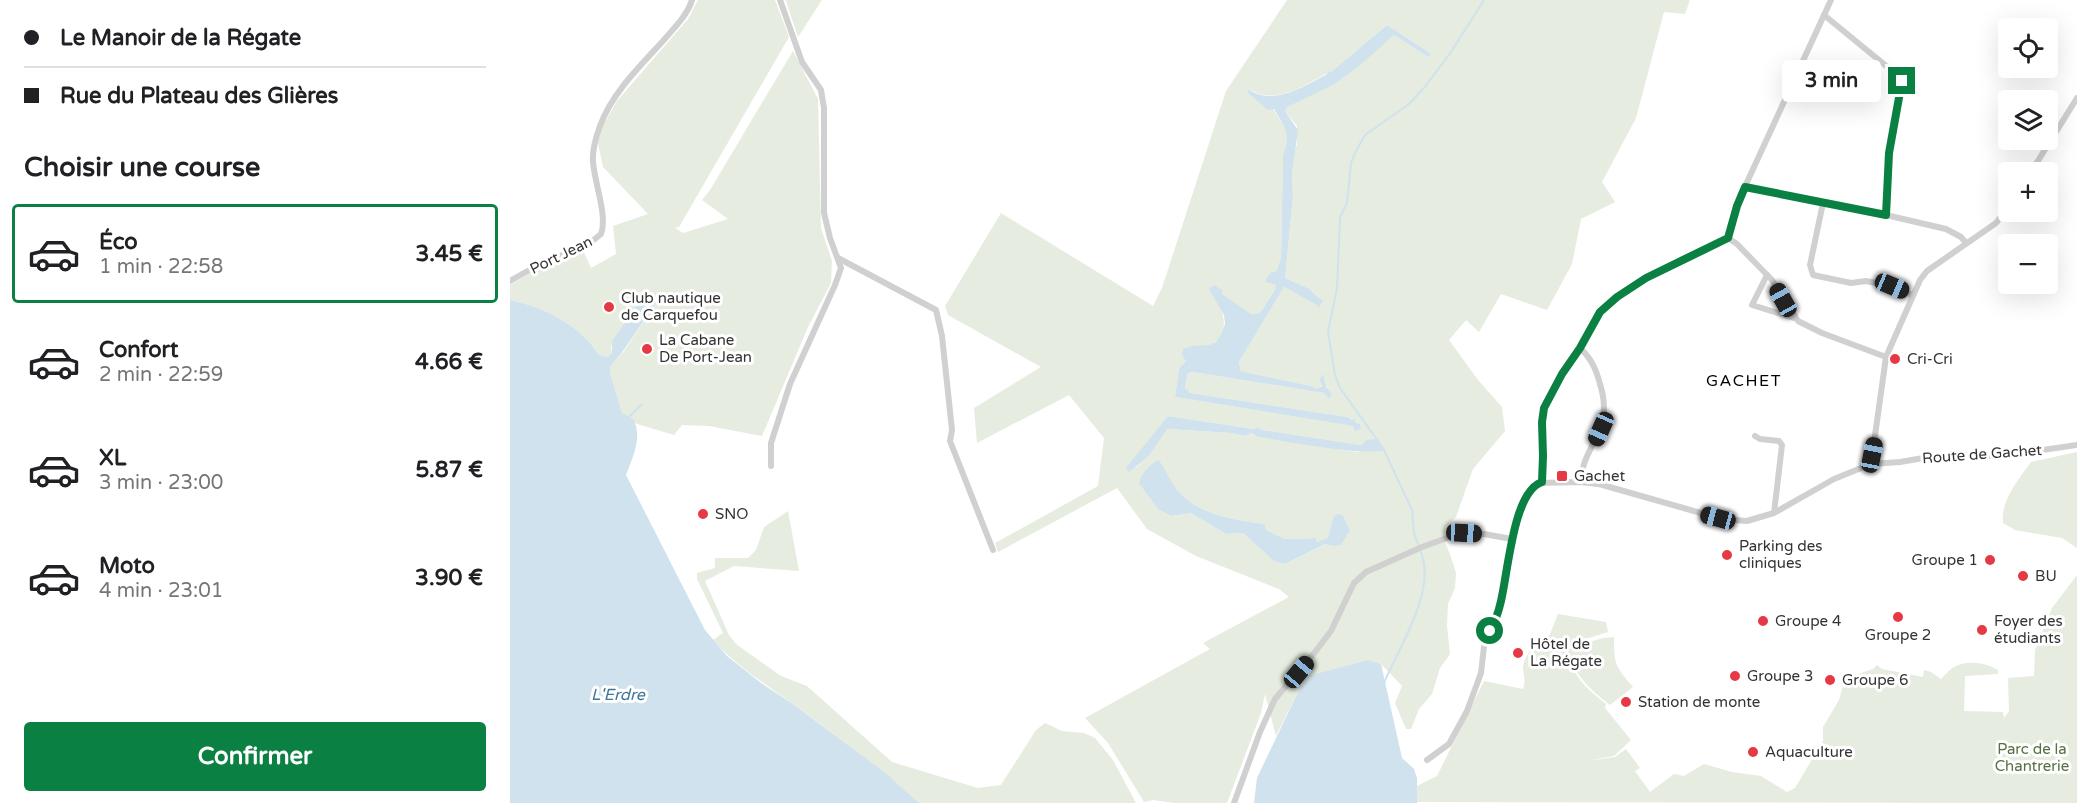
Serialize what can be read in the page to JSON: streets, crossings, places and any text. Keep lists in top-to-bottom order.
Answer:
{
  "streets": {
    "street": ["Port Jean", "Route de Gachet"]
  },
  "districts": ["GACHET"],
  "water": ["L'Erdre"],
  "parks": ["Parc de la Chantrerie"],
  "places": {
    "other": [
      "Club nautique de Carquefou",
      "La Cabane De Port-Jean",
      "Cri-Cri",
      "SNO",
      "Parking des cliniques",
      "Groupe 1",
      "BU",
      "Groupe 2",
      "Groupe 4",
      "Foyer des étudiants",
      "Hôtel de La Régate",
      "Groupe 3",
      "Groupe 6",
      "Station de monte",
      "Aquaculture"
    ],
    "transit": ["Gachet"]
  },
  "page": {
    "banner": ["Le Manoir de la Régate", "Rue du Plateau des Glières"],
    "map_buttons": ["+", "−"],
    "bubble": "3 min",
    "heading": "Choisir une course",
    "list": [
      {
        "name": "Éco",
        "note": "1 min · 22:58",
        "value": "3.45 €"
      },
      {
        "name": "Confort",
        "note": "2 min · 22:59",
        "value": "4.66 €"
      },
      {
        "name": "XL",
        "note": "3 min · 23:00",
        "value": "5.87 €"
      },
      {
        "name": "Moto",
        "note": "4 min · 23:01",
        "value": "3.90 €"
      }
    ],
    "buttons": "Confirmer"
  }
}
